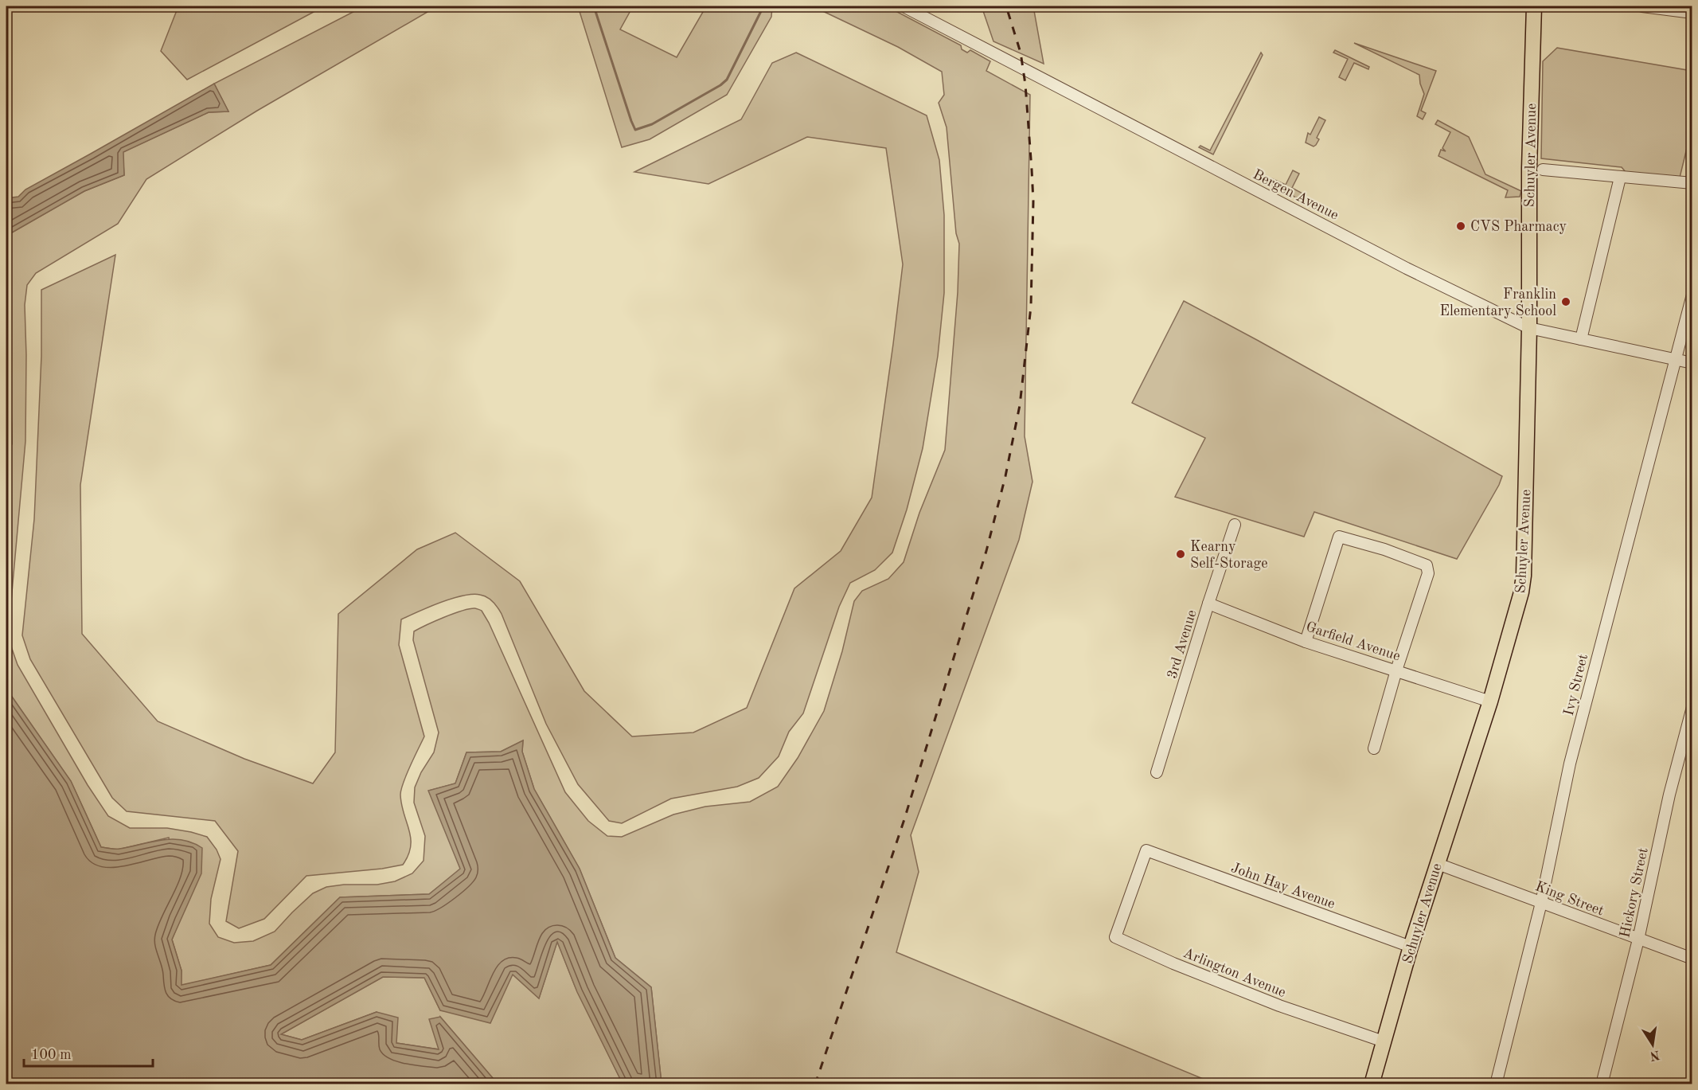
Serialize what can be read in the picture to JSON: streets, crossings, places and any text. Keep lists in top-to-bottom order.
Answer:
{
  "streets": {
    "main road": ["Schuyler Avenue"],
    "street": [
      "Bergen Avenue",
      "Garfield Avenue",
      "3rd Avenue",
      "Ivy Street",
      "John Hay Avenue",
      "Hickory Street",
      "King Street",
      "Arlington Avenue"
    ]
  },
  "crossings": [
    ["Schuyler Avenue", "Bergen Avenue"],
    ["Schuyler Avenue", "Garfield Avenue"],
    ["Schuyler Avenue", "John Hay Avenue"],
    ["Schuyler Avenue", "King Street"],
    ["Schuyler Avenue", "Arlington Avenue"],
    ["Bergen Avenue", "Ivy Street"],
    ["Garfield Avenue", "3rd Avenue"],
    ["Ivy Street", "King Street"],
    ["John Hay Avenue", "Arlington Avenue"],
    ["Hickory Street", "King Street"]
  ],
  "places": ["CVS Pharmacy", "Franklin Elementary School", "Kearny Self-Storage"],
  "scale_bar": "100 m",
  "north": "bottom"
}
